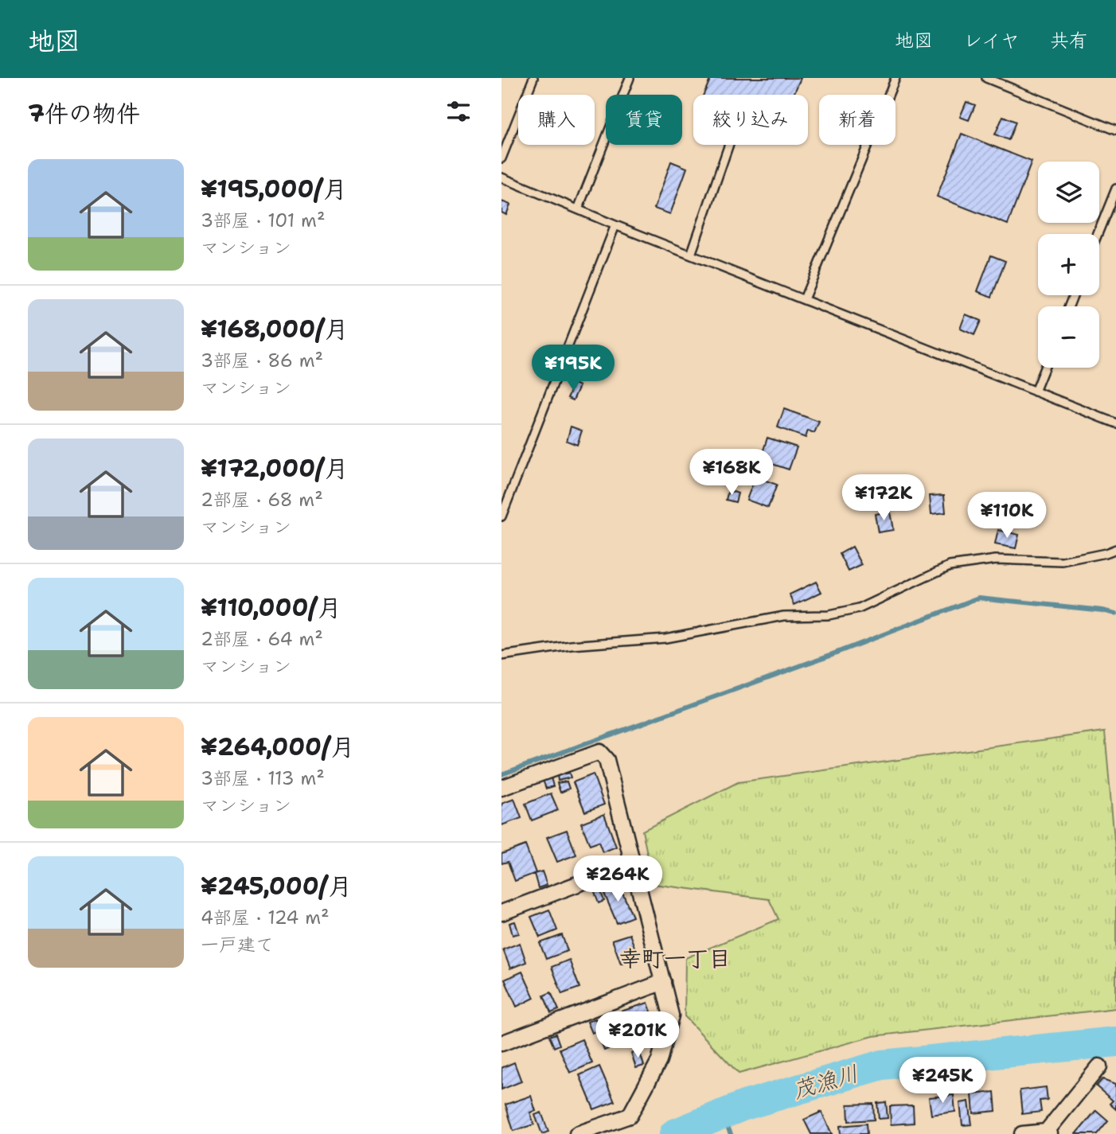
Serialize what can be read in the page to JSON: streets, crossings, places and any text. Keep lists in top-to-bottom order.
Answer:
{
  "districts": ["幸町一丁目"],
  "water": ["茂漁川"],
  "page": {
    "header": "地図",
    "nav": ["地図", "レイヤ", "共有"],
    "heading": "7件の物件",
    "chip": [
      "購入",
      "賃貸",
      "絞り込み",
      "新着"
    ],
    "list": [
      {
        "name": "¥195,000/月",
        "note": "3部屋 · 101 m² · マンション"
      },
      {
        "name": "¥168,000/月",
        "note": "3部屋 · 86 m² · マンション"
      },
      {
        "name": "¥172,000/月",
        "note": "2部屋 · 68 m² · マンション"
      },
      {
        "name": "¥110,000/月",
        "note": "2部屋 · 64 m² · マンション"
      },
      {
        "name": "¥264,000/月",
        "note": "3部屋 · 113 m² · マンション"
      },
      {
        "name": "¥245,000/月",
        "note": "4部屋 · 124 m² · 一戸建て"
      }
    ],
    "map_buttons": ["+", "−"],
    "price": [
      "¥195K",
      "¥168K",
      "¥172K",
      "¥110K",
      "¥264K",
      "¥201K",
      "¥245K"
    ]
  }
}
